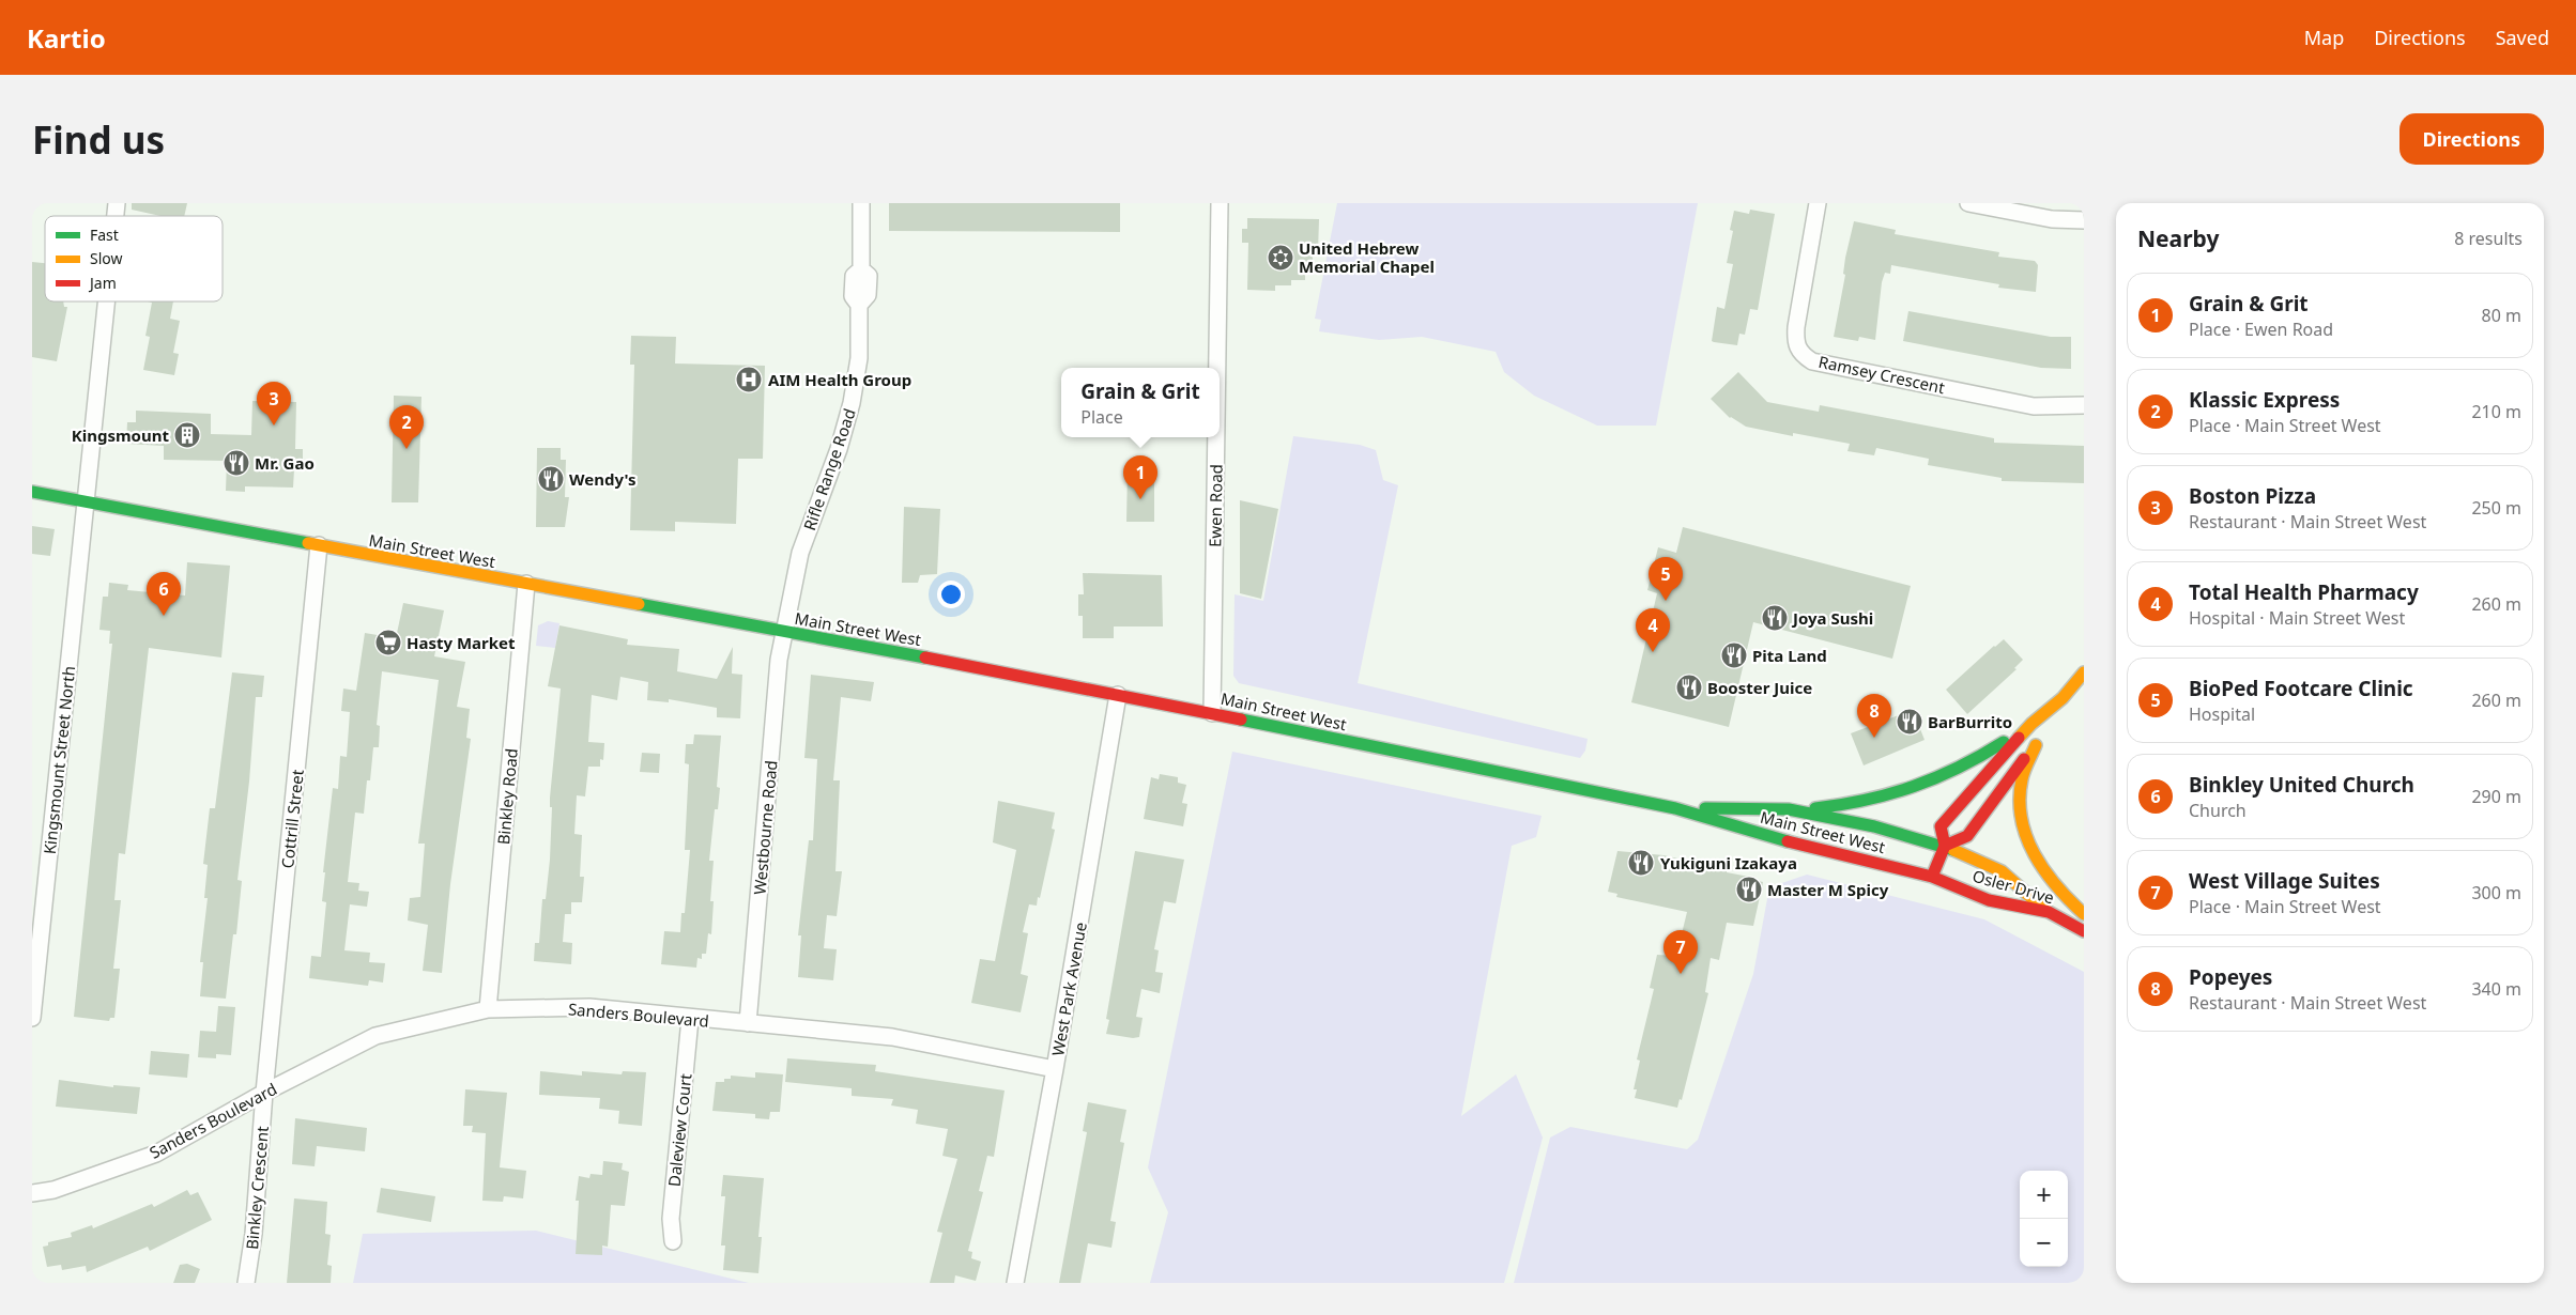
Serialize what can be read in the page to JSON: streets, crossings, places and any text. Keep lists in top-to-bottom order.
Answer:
{
  "streets": {
    "main road": ["Main Street West", "Osler Drive"],
    "street": [
      "Ramsey Crescent",
      "Rifle Range Road",
      "Ewen Road",
      "Kingsmount Street North",
      "Binkley Road",
      "Cottrill Street",
      "Westbourne Road",
      "West Park Avenue",
      "Sanders Boulevard",
      "Daleview Court",
      "Binkley Crescent"
    ]
  },
  "crossings": [
    ["Rifle Range Road", "Main Street West"],
    ["Rifle Range Road", "Westbourne Road"],
    ["Ewen Road", "Main Street West"],
    ["Main Street West", "Kingsmount Street North"],
    ["Main Street West", "Binkley Road"],
    ["Main Street West", "Cottrill Street"],
    ["Main Street West", "Westbourne Road"],
    ["Main Street West", "Osler Drive"],
    ["Main Street West", "West Park Avenue"],
    ["Binkley Road", "Sanders Boulevard"],
    ["Cottrill Street", "Sanders Boulevard"],
    ["Cottrill Street", "Binkley Crescent"],
    ["Westbourne Road", "Sanders Boulevard"],
    ["West Park Avenue", "Sanders Boulevard"],
    ["Sanders Boulevard", "Daleview Court"],
    ["Sanders Boulevard", "Binkley Crescent"]
  ],
  "places": {
    "synagogue": ["United Hebrew Memorial Chapel"],
    "hospital": ["AIM Health Group"],
    "building": ["Kingsmount"],
    "restaurant": [
      "Mr. Gao",
      "Wendy's",
      "Joya Sushi",
      "Pita Land",
      "Booster Juice",
      "BarBurrito",
      "Yukiguni Izakaya",
      "Master M Spicy"
    ],
    "supermarket": ["Hasty Market"]
  },
  "legend": ["Fast", "Slow", "Jam"],
  "page": {
    "header": "Kartio",
    "nav": ["Map", "Directions", "Saved"],
    "buttons": "Directions",
    "title": "Find us",
    "heading": ["Nearby", "8 results"],
    "list": [
      {
        "mark": "1",
        "name": "Grain & Grit",
        "note": "Place · Ewen Road",
        "value": "80 m"
      },
      {
        "mark": "2",
        "name": "Klassic Express",
        "note": "Place · Main Street West",
        "value": "210 m"
      },
      {
        "mark": "3",
        "name": "Boston Pizza",
        "note": "Restaurant · Main Street West",
        "value": "250 m"
      },
      {
        "mark": "4",
        "name": "Total Health Pharmacy",
        "note": "Hospital · Main Street West",
        "value": "260 m"
      },
      {
        "mark": "5",
        "name": "BioPed Footcare Clinic",
        "note": "Hospital",
        "value": "260 m"
      },
      {
        "mark": "6",
        "name": "Binkley United Church",
        "note": "Church",
        "value": "290 m"
      },
      {
        "mark": "7",
        "name": "West Village Suites",
        "note": "Place · Main Street West",
        "value": "300 m"
      },
      {
        "mark": "8",
        "name": "Popeyes",
        "note": "Restaurant · Main Street West",
        "value": "340 m"
      }
    ],
    "popup": ["Grain & Grit", "Place"],
    "pins": [
      "3",
      "2",
      "1",
      "5",
      "6",
      "4",
      "8",
      "7"
    ],
    "map_buttons": ["+", "−"]
  }
}
